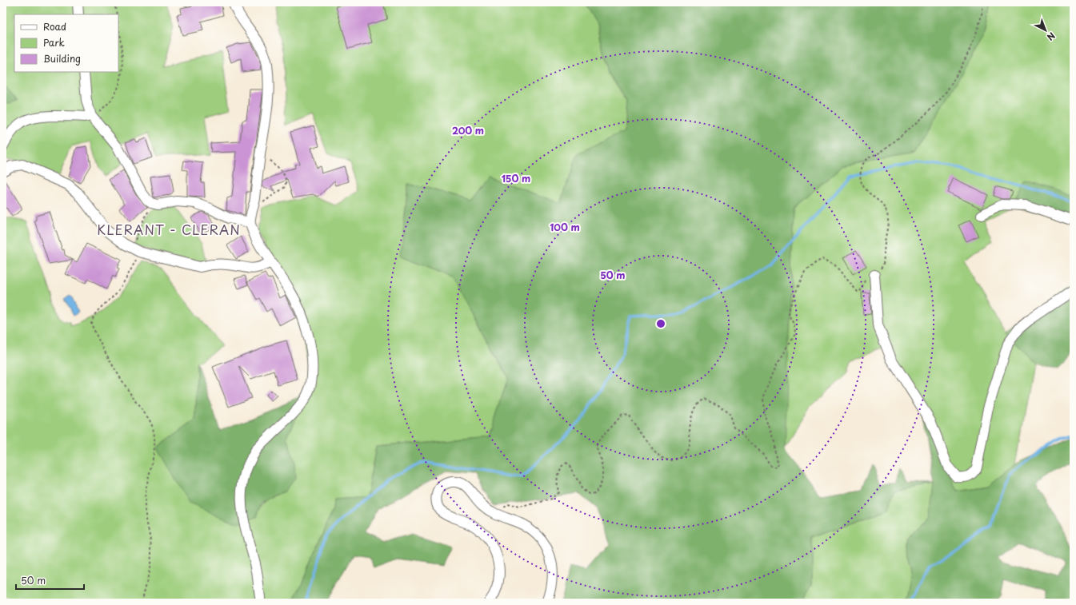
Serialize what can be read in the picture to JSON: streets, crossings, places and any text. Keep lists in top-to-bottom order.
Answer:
{
  "districts": ["KLERANT - CLERAN"],
  "legend": ["Road", "Park", "Building"],
  "scale_bar": "50 m",
  "north": "bottom right",
  "rings": [
    "200 m",
    "150 m",
    "100 m",
    "50 m"
  ]
}
